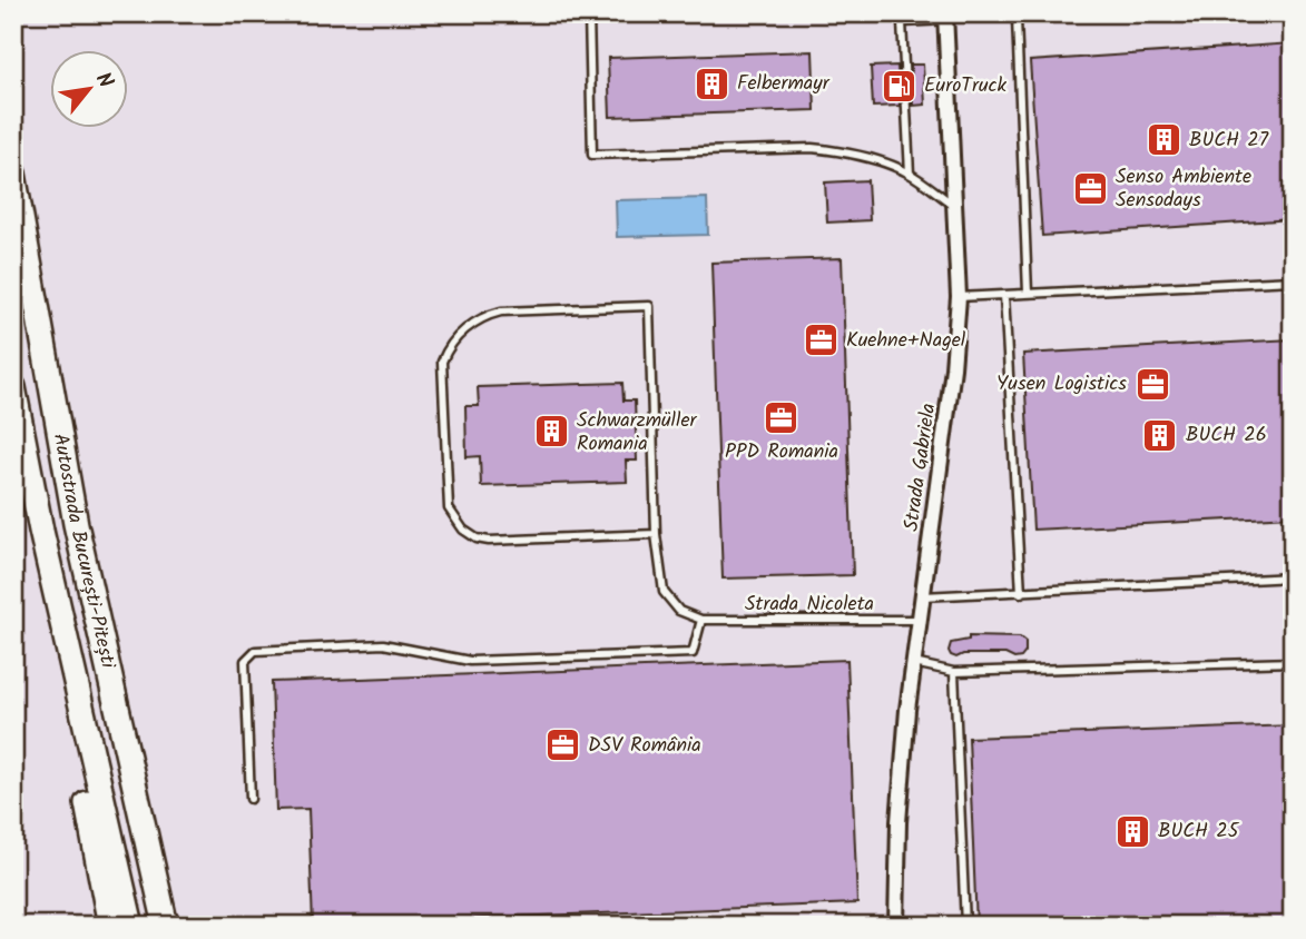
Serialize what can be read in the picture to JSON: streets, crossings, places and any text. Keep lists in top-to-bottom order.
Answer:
{
  "streets": {
    "highway": ["Autostrada București-Pitești"],
    "street": ["Strada Gabriela"],
    "lane": ["Strada Nicoleta"]
  },
  "crossings": [
    ["Strada Gabriela", "Strada Nicoleta"]
  ],
  "places": {
    "building": [
      "Felbermayr",
      "BUCH 27",
      "Schwarzmüller Romania",
      "BUCH 26",
      "BUCH 25"
    ],
    "fuel station": ["EuroTruck"],
    "office": [
      "Senso Ambiente Sensodays",
      "Kuehne+Nagel",
      "Yusen Logistics",
      "PPD Romania",
      "DSV România"
    ]
  },
  "north": "top right"
}
